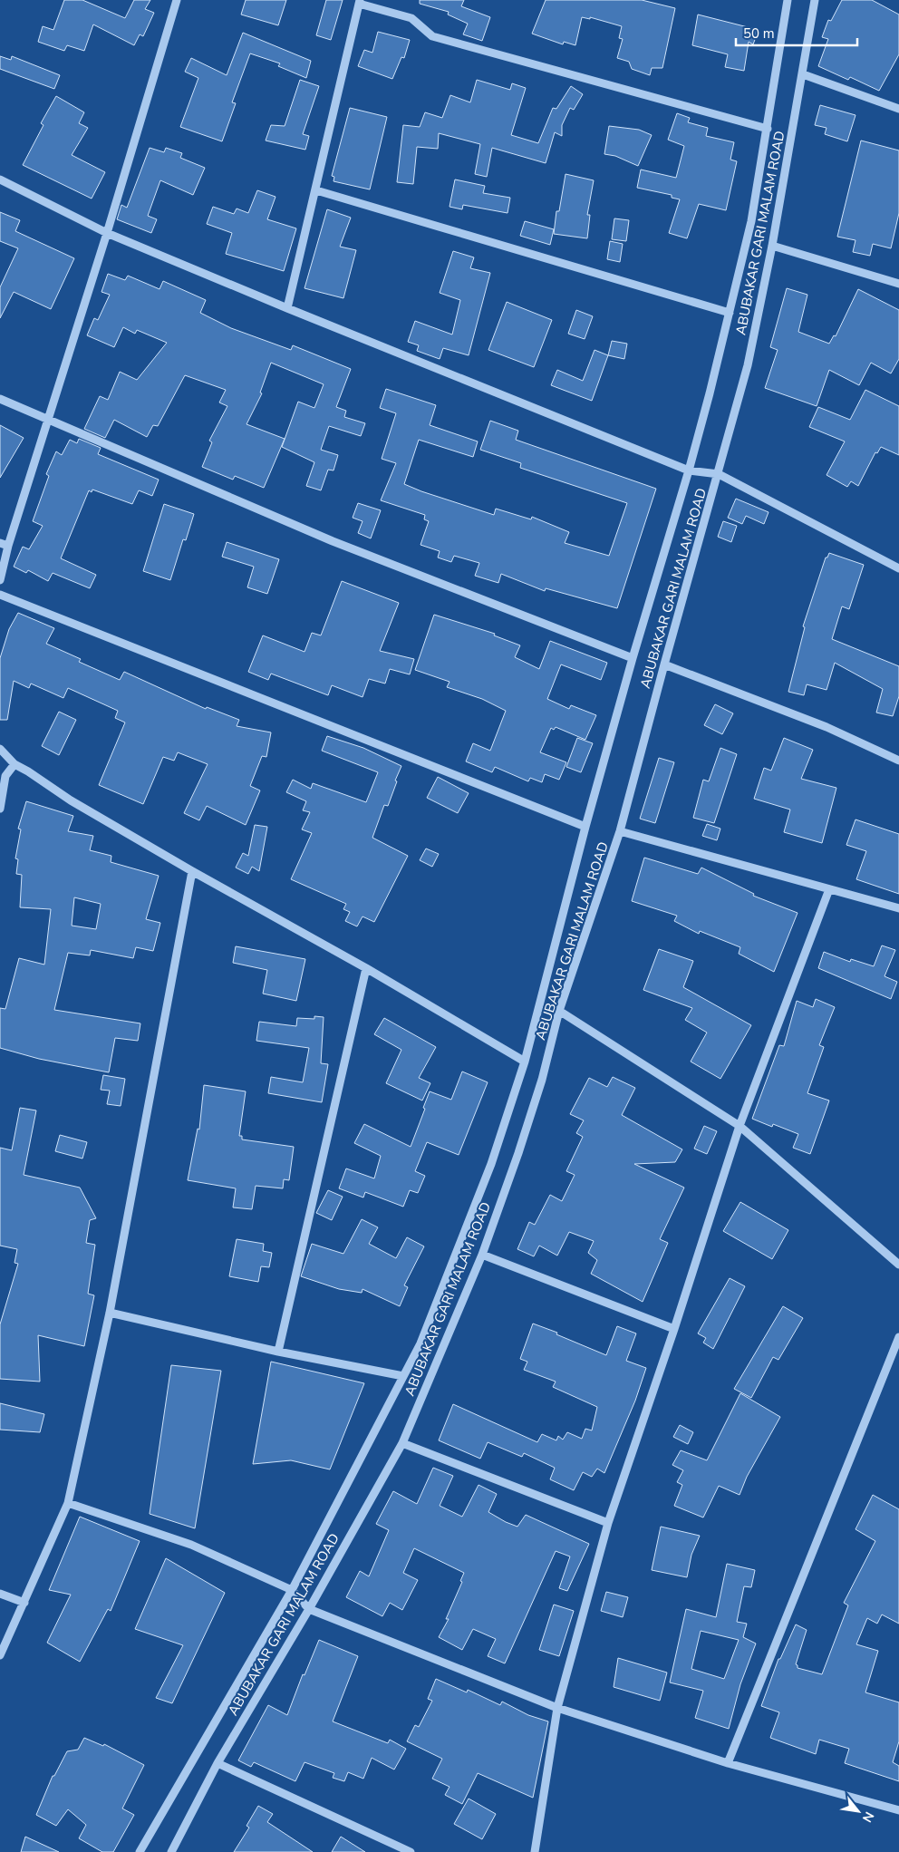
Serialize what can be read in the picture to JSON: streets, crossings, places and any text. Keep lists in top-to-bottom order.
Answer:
{
  "streets": {
    "street": ["ABUBAKAR GARI MALAM ROAD"]
  },
  "scale_bar": "50 m",
  "north": "bottom right"
}
